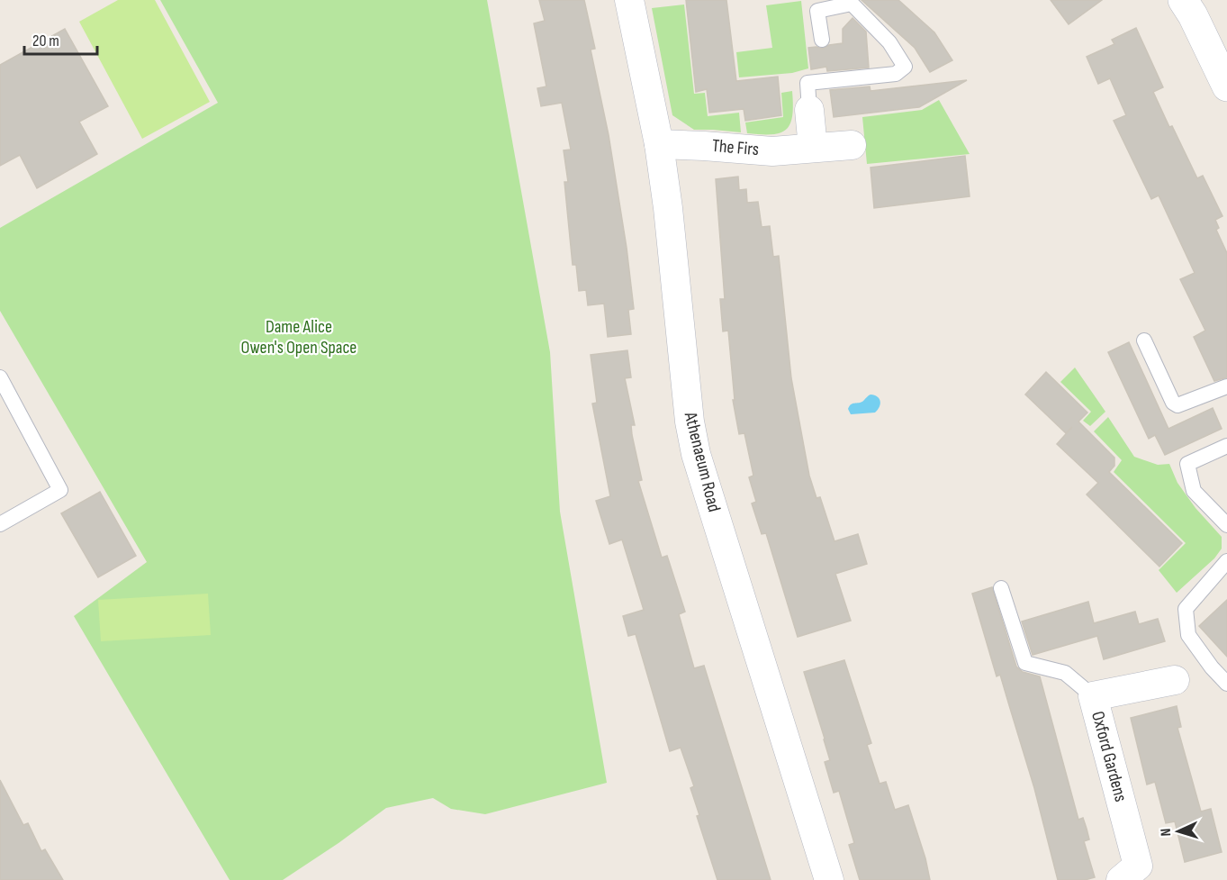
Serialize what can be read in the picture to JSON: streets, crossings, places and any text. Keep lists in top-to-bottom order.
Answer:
{
  "streets": {
    "street": ["The Firs", "Athenaeum Road", "Oxford Gardens"]
  },
  "crossings": [
    ["The Firs", "Athenaeum Road"]
  ],
  "parks": ["Dame Alice Owen's Open Space"],
  "scale_bar": "20 m",
  "north": "left"
}
